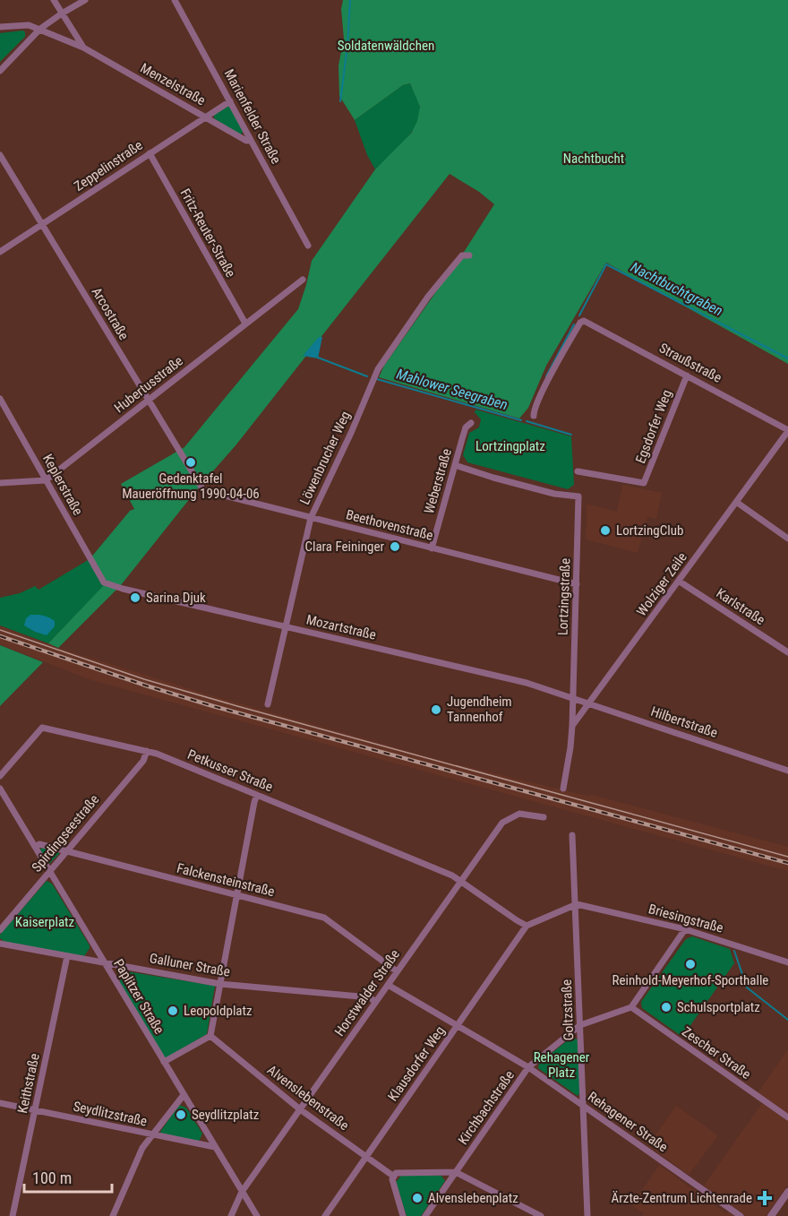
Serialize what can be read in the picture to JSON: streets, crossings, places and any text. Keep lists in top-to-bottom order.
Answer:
{
  "streets": {
    "street": [
      "Menzelstraße",
      "Marienfelder Straße",
      "Zeppelinstraße",
      "Fritz-Reuter-Straße",
      "Arcostraße",
      "Straußstraße",
      "Hubertusstraße",
      "Egsdorfer Weg",
      "Löwenbrucher Weg",
      "Weberstraße",
      "Keplerstraße",
      "Beethovenstraße",
      "Wolziger Zeile",
      "Lortzingstraße",
      "Karlstraße",
      "Mozartstraße",
      "Hilbertstraße",
      "Petkusser Straße",
      "Spirdingseestraße",
      "Falckensteinstraße",
      "Briesingstraße",
      "Galluner Straße",
      "Horstwalder Straße",
      "Paplitzer Straße",
      "Goltzstraße",
      "Zescher Straße",
      "Klausdorfer Weg",
      "Keithstraße",
      "Alvenslebenstraße",
      "Kirchbachstraße",
      "Seydlitzstraße",
      "Rehagener Straße"
    ]
  },
  "crossings": [
    ["Menzelstraße", "Marienfelder Straße"],
    ["Menzelstraße", "Zeppelinstraße"],
    ["Marienfelder Straße", "Zeppelinstraße"],
    ["Zeppelinstraße", "Fritz-Reuter-Straße"],
    ["Zeppelinstraße", "Arcostraße"],
    ["Fritz-Reuter-Straße", "Hubertusstraße"],
    ["Arcostraße", "Hubertusstraße"],
    ["Arcostraße", "Beethovenstraße"],
    ["Straußstraße", "Egsdorfer Weg"],
    ["Straußstraße", "Wolziger Zeile"],
    ["Hubertusstraße", "Keplerstraße"],
    ["Löwenbrucher Weg", "Beethovenstraße"],
    ["Löwenbrucher Weg", "Mozartstraße"],
    ["Weberstraße", "Beethovenstraße"],
    ["Weberstraße", "Lortzingstraße"],
    ["Keplerstraße", "Mozartstraße"],
    ["Beethovenstraße", "Lortzingstraße"],
    ["Wolziger Zeile", "Karlstraße"],
    ["Wolziger Zeile", "Hilbertstraße"],
    ["Lortzingstraße", "Mozartstraße"],
    ["Lortzingstraße", "Hilbertstraße"],
    ["Mozartstraße", "Hilbertstraße"],
    ["Petkusser Straße", "Spirdingseestraße"],
    ["Petkusser Straße", "Horstwalder Straße"],
    ["Petkusser Straße", "Klausdorfer Weg"],
    ["Spirdingseestraße", "Falckensteinstraße"],
    ["Spirdingseestraße", "Paplitzer Straße"],
    ["Falckensteinstraße", "Horstwalder Straße"],
    ["Falckensteinstraße", "Paplitzer Straße"],
    ["Briesingstraße", "Goltzstraße"],
    ["Galluner Straße", "Horstwalder Straße"],
    ["Galluner Straße", "Paplitzer Straße"],
    ["Galluner Straße", "Keithstraße"],
    ["Horstwalder Straße", "Paplitzer Straße"],
    ["Horstwalder Straße", "Alvenslebenstraße"],
    ["Horstwalder Straße", "Rehagener Straße"],
    ["Paplitzer Straße", "Seydlitzstraße"],
    ["Goltzstraße", "Kirchbachstraße"],
    ["Goltzstraße", "Rehagener Straße"],
    ["Zescher Straße", "Kirchbachstraße"],
    ["Klausdorfer Weg", "Alvenslebenstraße"],
    ["Klausdorfer Weg", "Rehagener Straße"],
    ["Keithstraße", "Seydlitzstraße"],
    ["Kirchbachstraße", "Rehagener Straße"]
  ],
  "water": ["Nachtbuchtgraben", "Mahlower Seegraben"],
  "parks": [
    "Soldatenwäldchen",
    "Nachtbucht",
    "Lortzingplatz",
    "Kaiserplatz",
    "Rehagener Platz"
  ],
  "places": {
    "other": [
      "Gedenktafel Maueröffnung 1990-04-06",
      "LortzingClub",
      "Clara Feininger",
      "Sarina Djuk",
      "Jugendheim Tannenhof",
      "Reinhold-Meyerhof-Sporthalle",
      "Schulsportplatz",
      "Leopoldplatz",
      "Seydlitzplatz",
      "Alvenslebenplatz"
    ],
    "health": ["Ärzte-Zentrum Lichtenrade"]
  },
  "scale_bar": "100 m"
}
